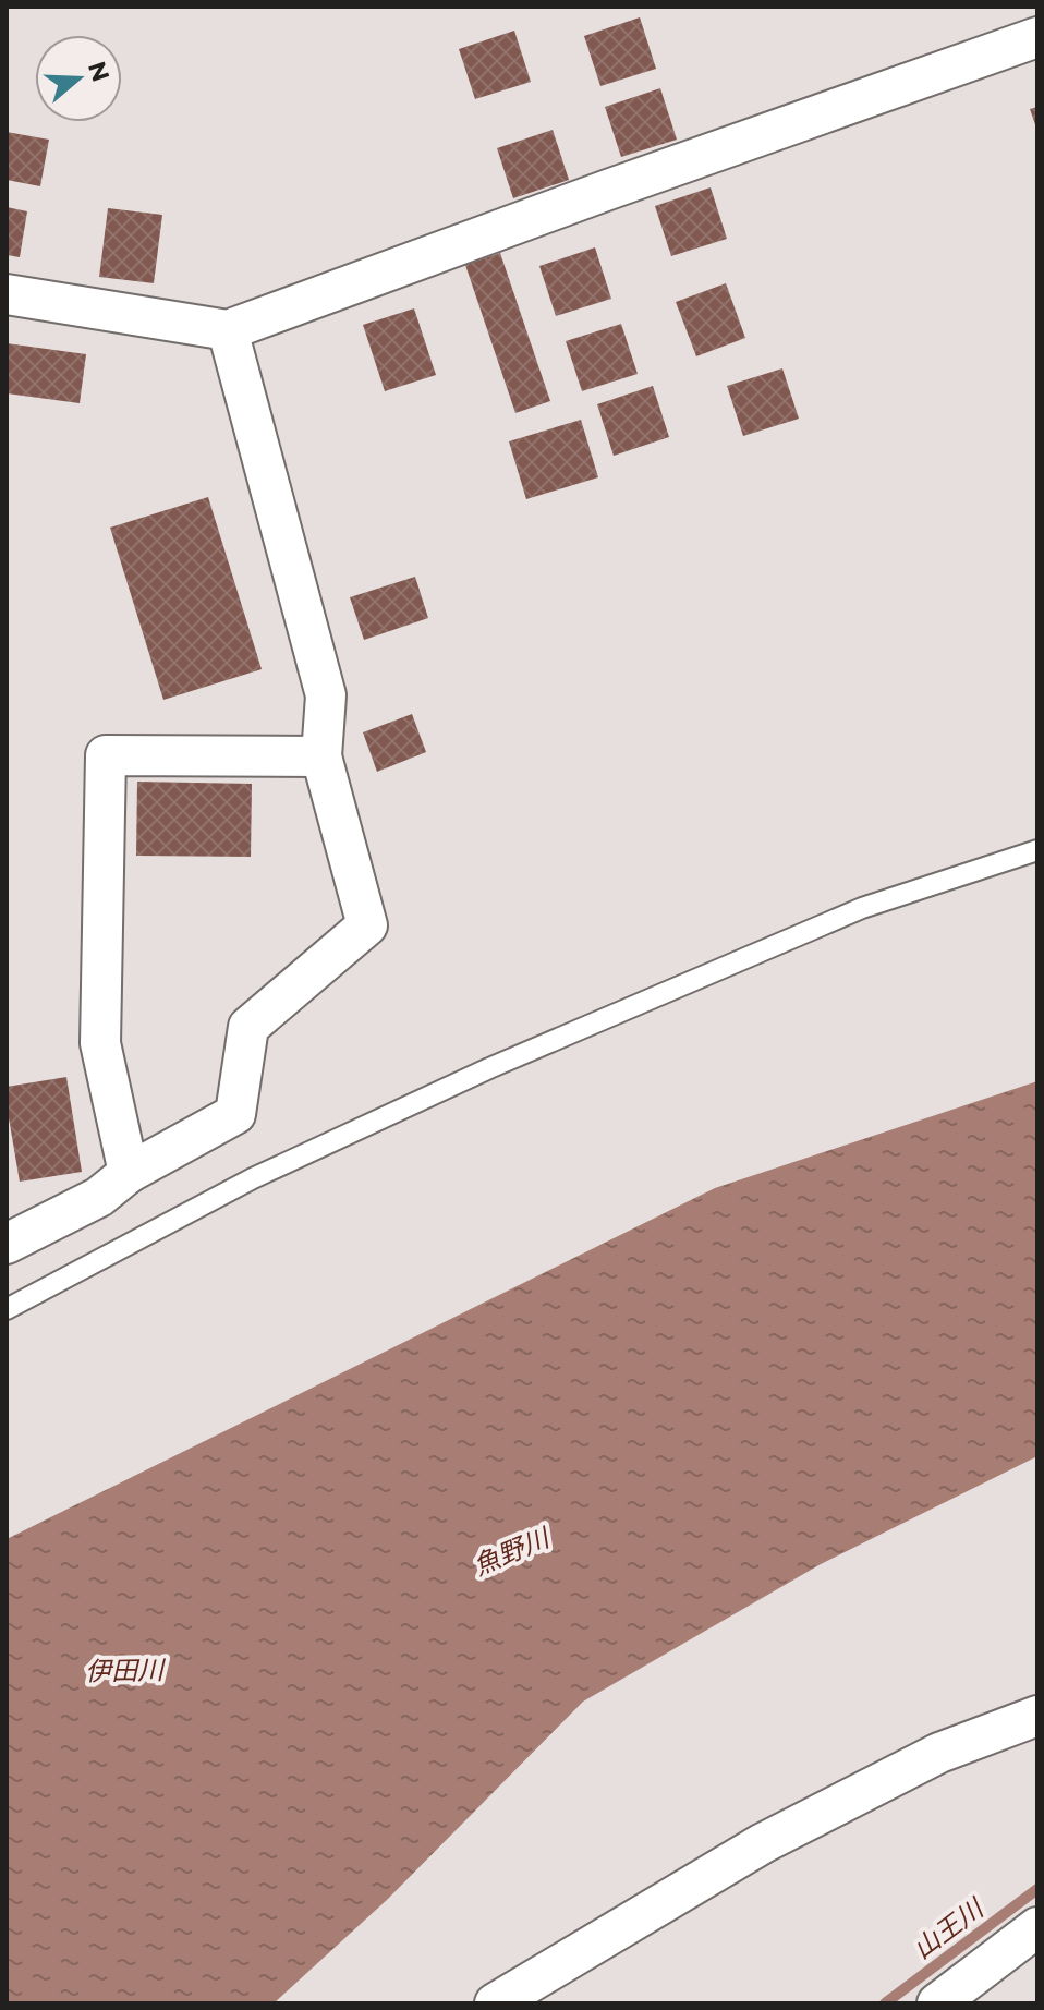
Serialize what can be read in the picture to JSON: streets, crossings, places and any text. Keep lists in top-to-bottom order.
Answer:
{
  "water": ["魚野川", "伊田川", "山王川"],
  "north": "right"
}
